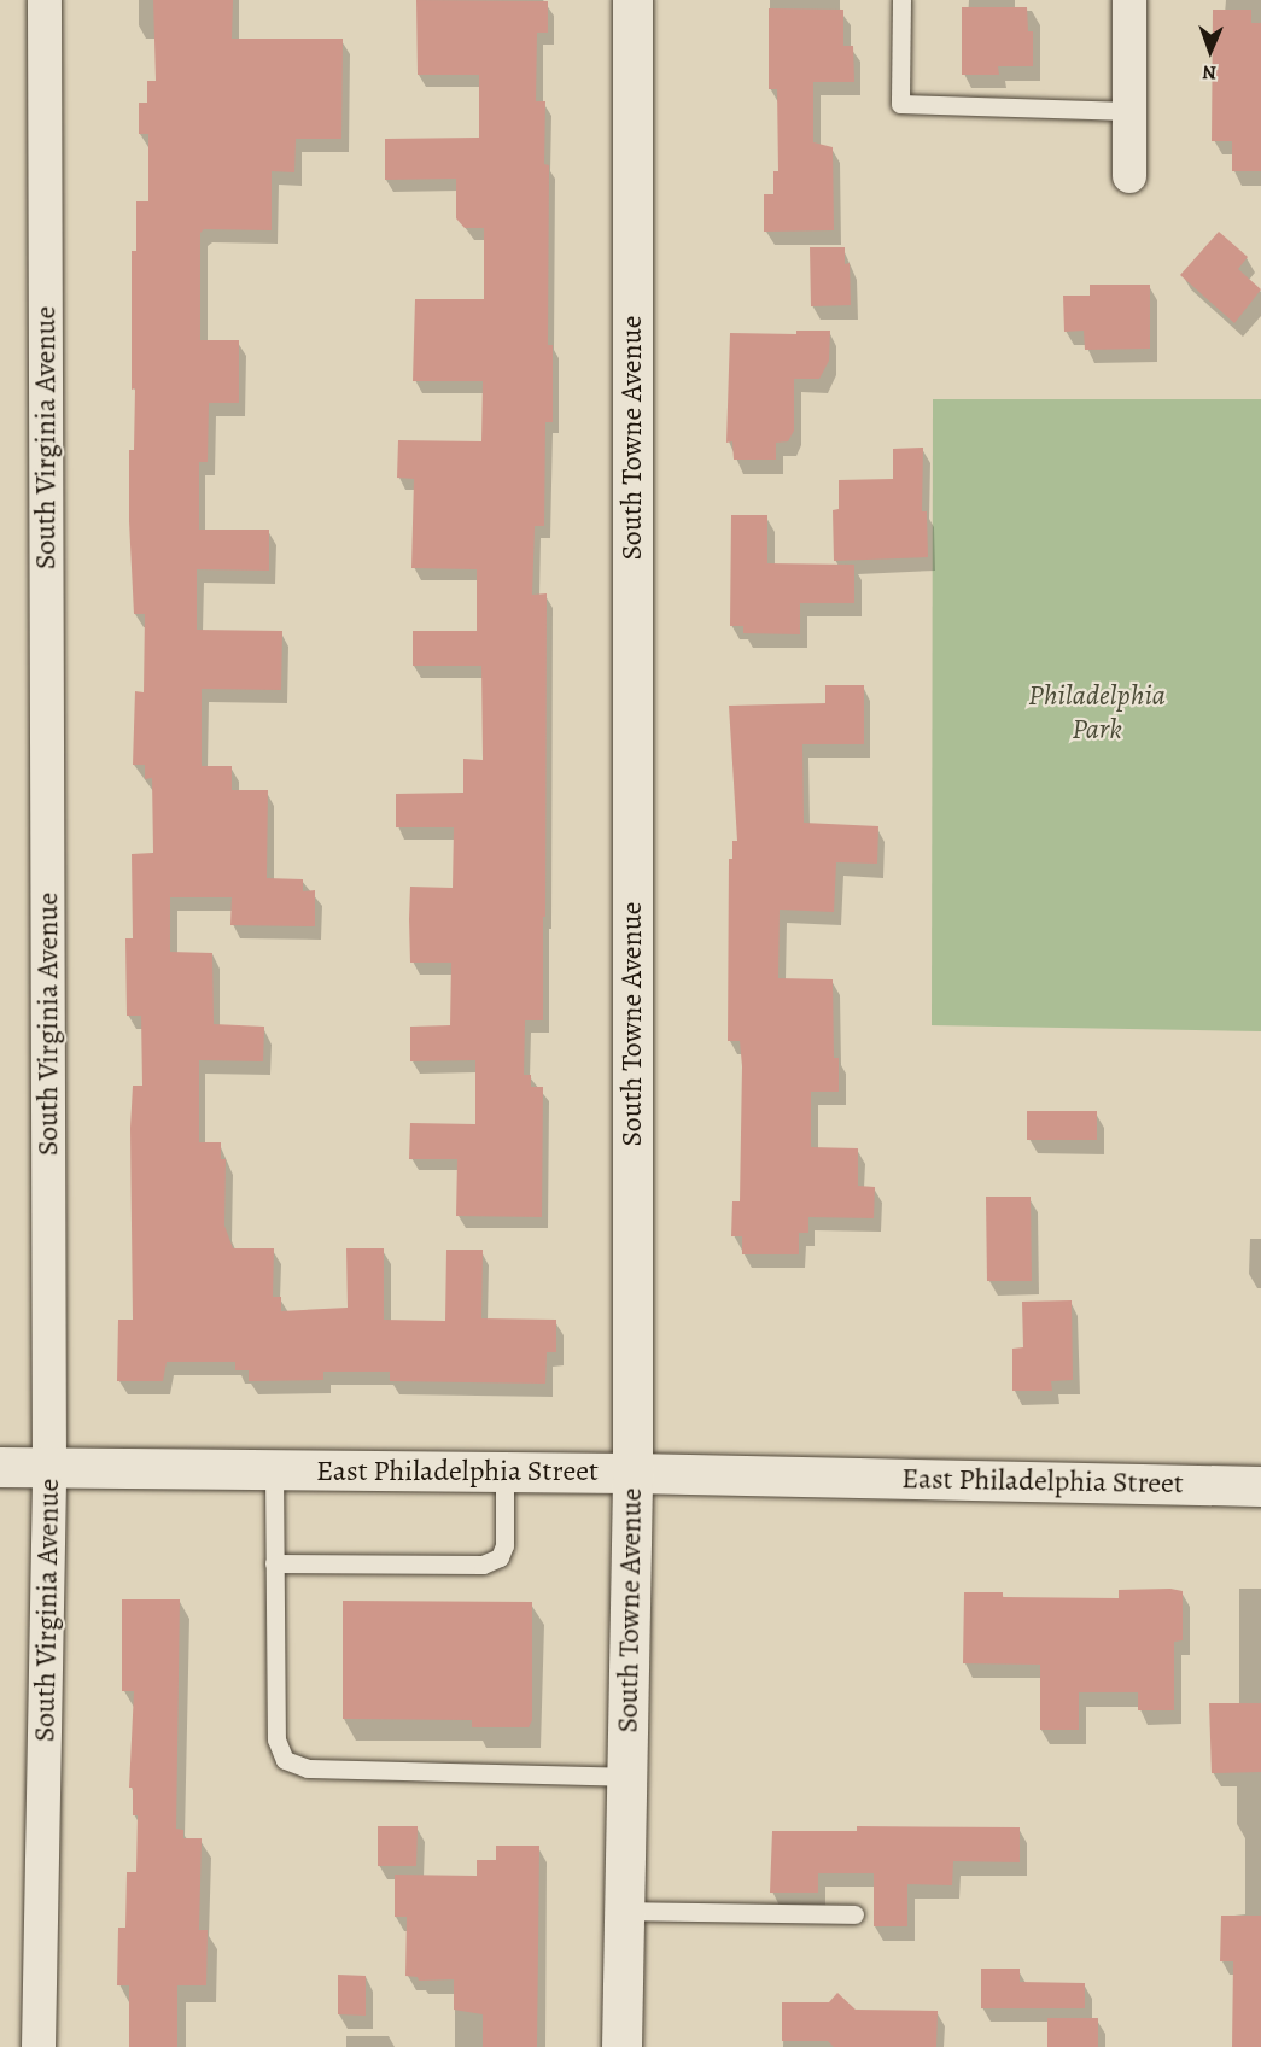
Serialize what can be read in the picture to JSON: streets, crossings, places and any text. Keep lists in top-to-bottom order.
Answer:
{
  "streets": {
    "street": ["South Virginia Avenue", "South Towne Avenue", "East Philadelphia Street"]
  },
  "crossings": [
    ["South Virginia Avenue", "East Philadelphia Street"],
    ["South Towne Avenue", "East Philadelphia Street"]
  ],
  "parks": ["Philadelphia Park"],
  "north": "bottom"
}
